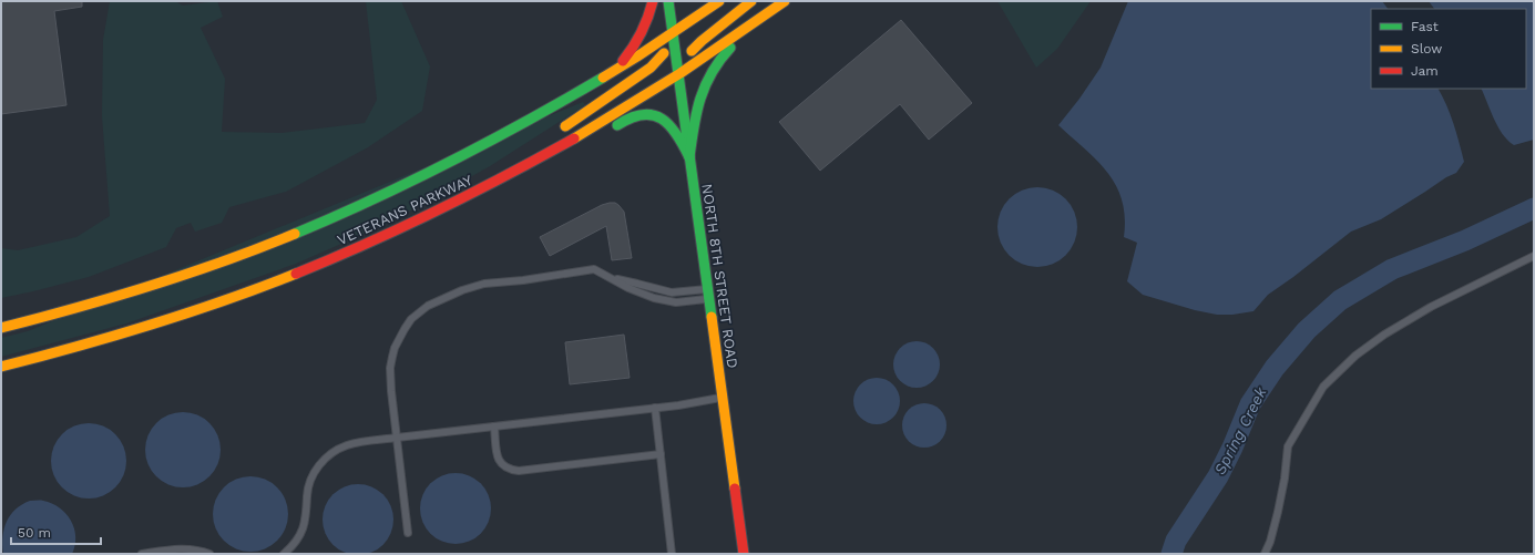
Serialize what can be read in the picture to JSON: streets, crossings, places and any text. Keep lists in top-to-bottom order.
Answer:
{
  "streets": {
    "main road": ["VETERANS PARKWAY", "NORTH 8TH STREET ROAD"]
  },
  "crossings": [
    ["VETERANS PARKWAY", "NORTH 8TH STREET ROAD"]
  ],
  "water": ["Spring Creek"],
  "legend": ["Fast", "Slow", "Jam"],
  "scale_bar": "50 m"
}
